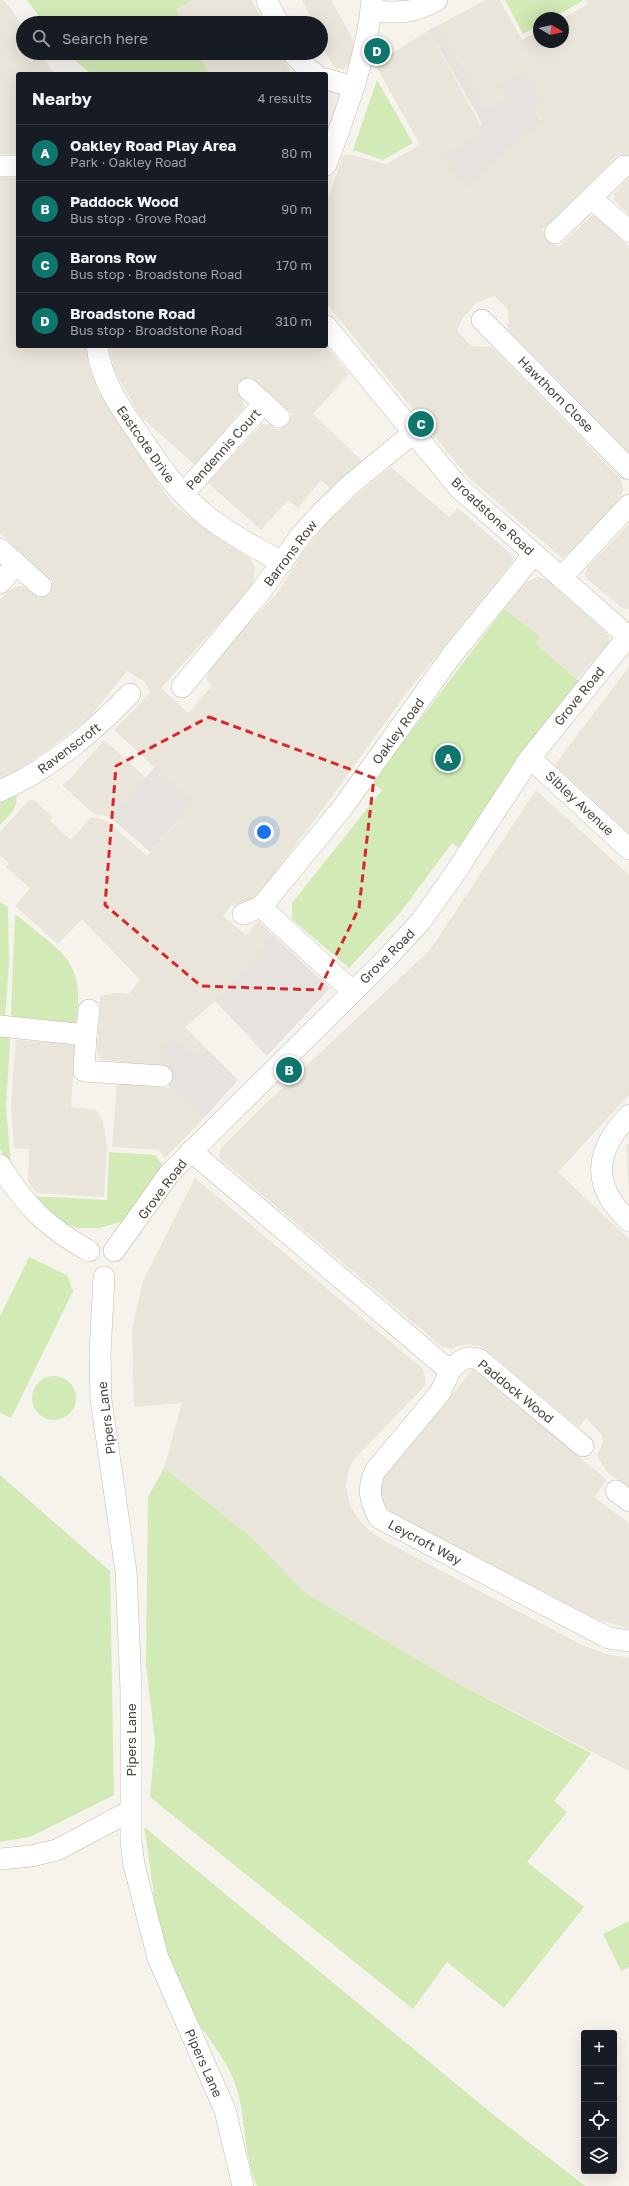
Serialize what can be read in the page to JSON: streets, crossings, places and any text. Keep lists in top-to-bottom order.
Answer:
{
  "streets": {
    "street": [
      "Hawthorn Close",
      "Eastcote Drive",
      "Pendennis Court",
      "Broadstone Road",
      "Barrons Row",
      "Grove Road",
      "Oakley Road",
      "Ravenscroft",
      "Sibley Avenue",
      "Paddock Wood",
      "Pipers Lane",
      "Leycroft Way"
    ]
  },
  "crossings": [
    ["Eastcote Drive", "Pendennis Court"],
    ["Eastcote Drive", "Barrons Row"],
    ["Broadstone Road", "Barrons Row"],
    ["Broadstone Road", "Grove Road"],
    ["Broadstone Road", "Oakley Road"],
    ["Grove Road", "Oakley Road"],
    ["Grove Road", "Sibley Avenue"],
    ["Grove Road", "Pipers Lane"],
    ["Paddock Wood", "Leycroft Way"]
  ],
  "north": "right",
  "page": {
    "search": "Search here",
    "pins": [
      "D",
      "C",
      "A",
      "B"
    ],
    "heading": ["Nearby", "4 results"],
    "list": [
      {
        "mark": "A",
        "name": "Oakley Road Play Area",
        "note": "Park · Oakley Road",
        "value": "80 m"
      },
      {
        "mark": "B",
        "name": "Paddock Wood",
        "note": "Bus stop · Grove Road",
        "value": "90 m"
      },
      {
        "mark": "C",
        "name": "Barons Row",
        "note": "Bus stop · Broadstone Road",
        "value": "170 m"
      },
      {
        "mark": "D",
        "name": "Broadstone Road",
        "note": "Bus stop · Broadstone Road",
        "value": "310 m"
      }
    ],
    "map_buttons": ["+", "−"]
  }
}
